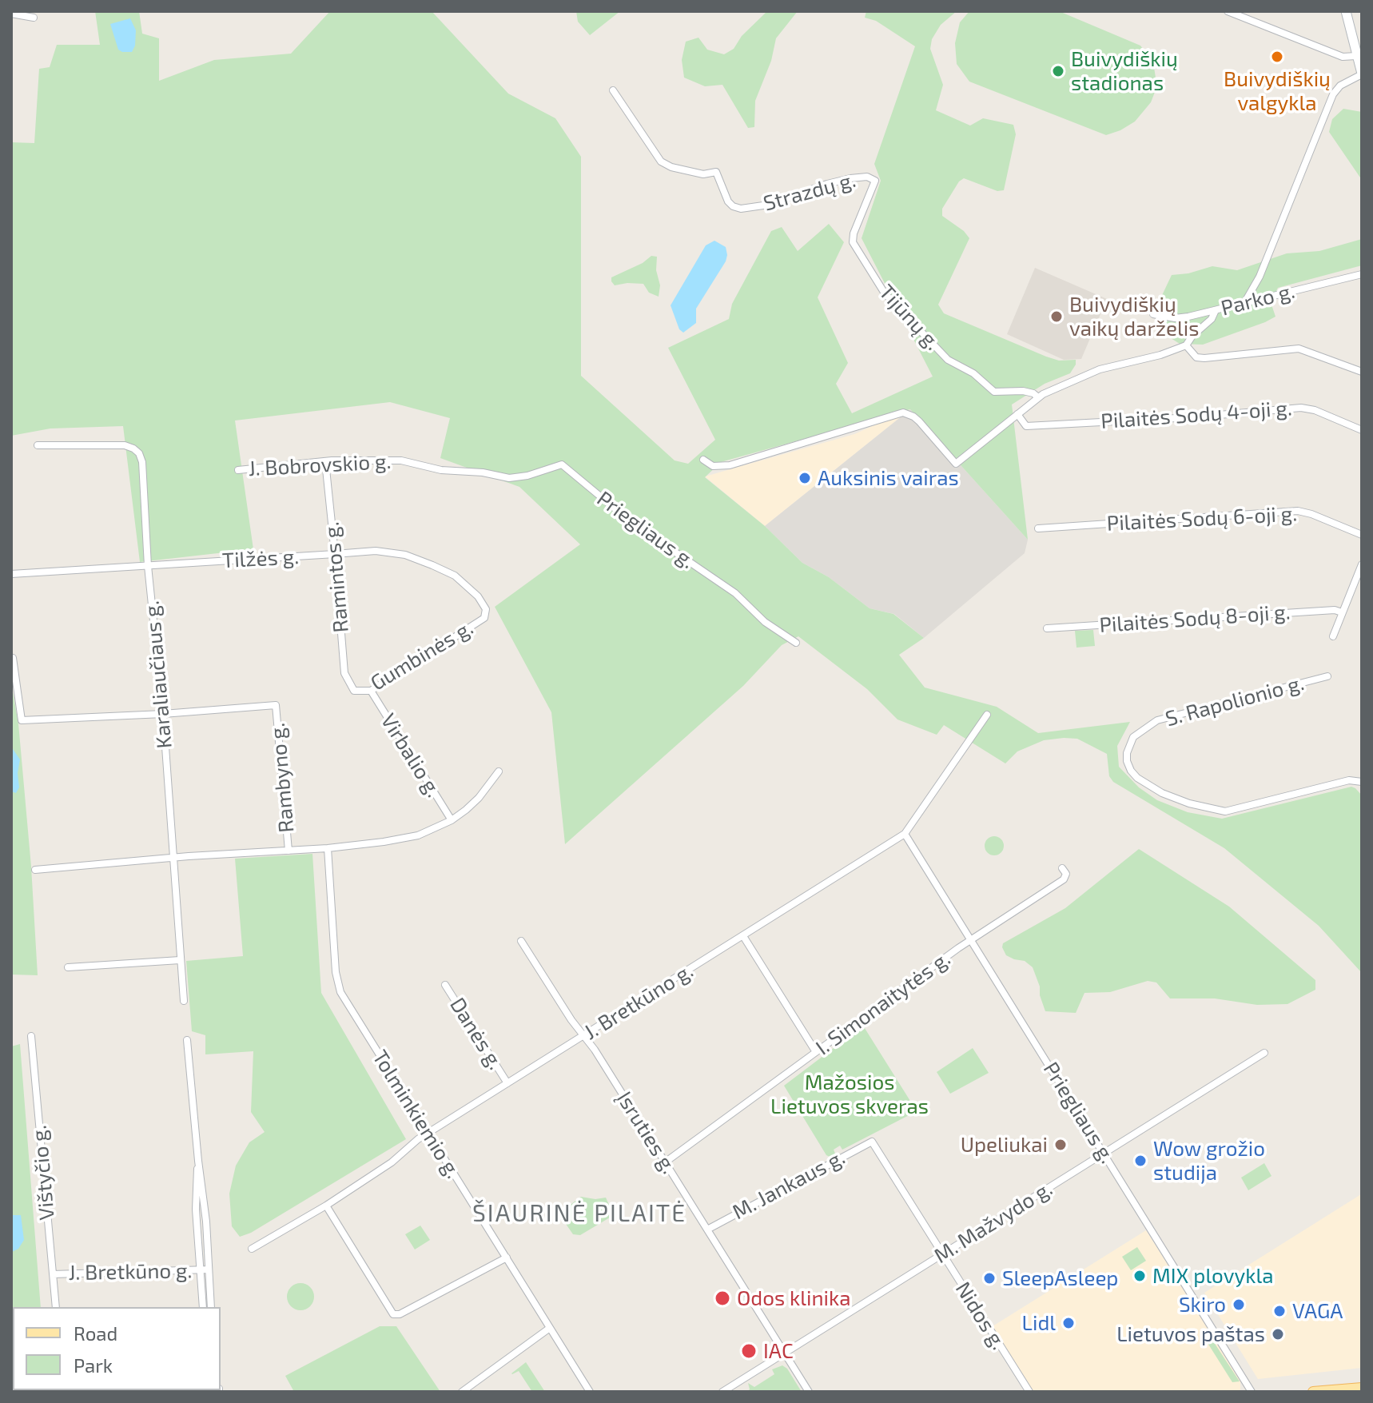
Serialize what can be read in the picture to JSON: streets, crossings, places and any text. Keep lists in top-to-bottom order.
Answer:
{
  "streets": {
    "street": [
      "Strazdų g.",
      "Parko g.",
      "Tijūnų g.",
      "Pilaitės Sodų 4-oji g.",
      "J. Bobrovskio g.",
      "Pilaitės Sodų 6-oji g.",
      "Priegliaus g.",
      "Tilžės g.",
      "Ramintos g.",
      "Pilaitės Sodų 8-oji g.",
      "Gumbinės g.",
      "Karaliaučiaus g.",
      "S. Rapolionio g.",
      "Virbalio g.",
      "Rambyno g.",
      "J. Bretkūno g.",
      "I. Simonaitytės g.",
      "Danės g.",
      "Tolminkiemio g.",
      "Įsruties g.",
      "Vištyčio g.",
      "M. Jankaus g.",
      "M. Mažvydo g.",
      "Nidos g."
    ]
  },
  "crossings": [
    ["Strazdų g.", "Tijūnų g."],
    ["J. Bobrovskio g.", "Priegliaus g."],
    ["J. Bobrovskio g.", "Ramintos g."],
    ["Priegliaus g.", "J. Bretkūno g."],
    ["Priegliaus g.", "I. Simonaitytės g."],
    ["Priegliaus g.", "M. Mažvydo g."],
    ["Tilžės g.", "Ramintos g."],
    ["Tilžės g.", "Gumbinės g."],
    ["Tilžės g.", "Karaliaučiaus g."],
    ["Ramintos g.", "Gumbinės g."],
    ["Gumbinės g.", "Virbalio g."],
    ["Karaliaučiaus g.", "Rambyno g."],
    ["J. Bretkūno g.", "Danės g."],
    ["J. Bretkūno g.", "Tolminkiemio g."],
    ["J. Bretkūno g.", "Įsruties g."],
    ["J. Bretkūno g.", "Vištyčio g."],
    ["I. Simonaitytės g.", "Įsruties g."],
    ["Įsruties g.", "M. Jankaus g."],
    ["Įsruties g.", "M. Mažvydo g."],
    ["M. Jankaus g.", "Nidos g."],
    ["M. Mažvydo g.", "Nidos g."]
  ],
  "districts": ["ŠIAURINĖ PILAITĖ"],
  "parks": ["Mažosios Lietuvos skveras"],
  "places": [
    "Buivydiškių valgykla",
    "Buivydiškių stadionas",
    "Buivydiškių vaikų darželis",
    "Auksinis vairas",
    "Upeliukai",
    "Wow grožio studija",
    "MIX plovykla",
    "SleepAsleep",
    "Odos klinika",
    "Skiro",
    "VAGA",
    "Lidl",
    "Lietuvos paštas",
    "IAC"
  ],
  "legend": ["Road", "Park"]
}
